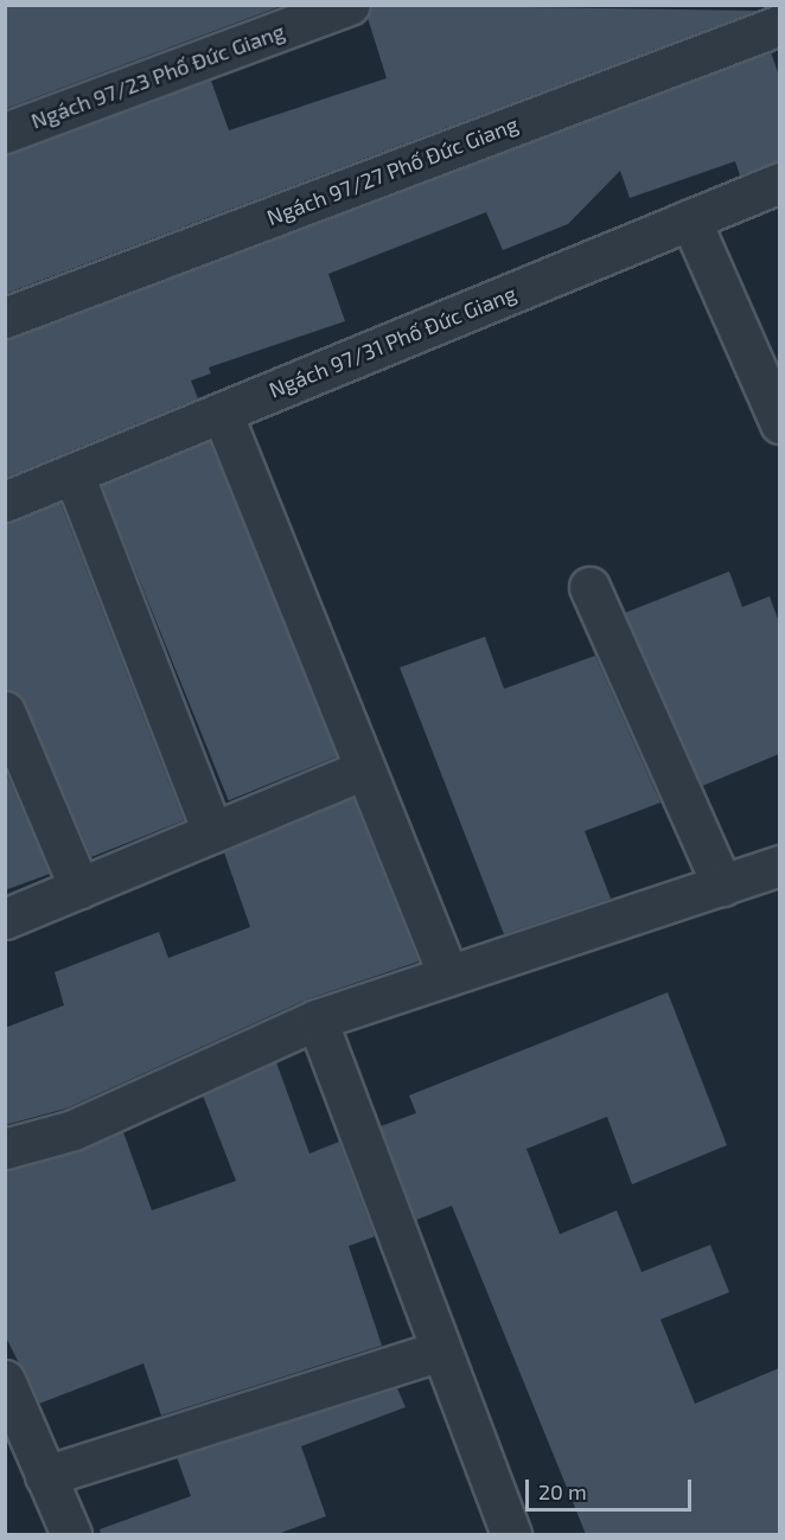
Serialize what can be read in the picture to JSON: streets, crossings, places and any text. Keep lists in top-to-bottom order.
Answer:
{
  "streets": {
    "street": ["Ngách 97/23 Phố Đức Giang", "Ngách 97/27 Phố Đức Giang", "Ngách 97/31 Phố Đức Giang"]
  },
  "scale_bar": "20 m"
}
